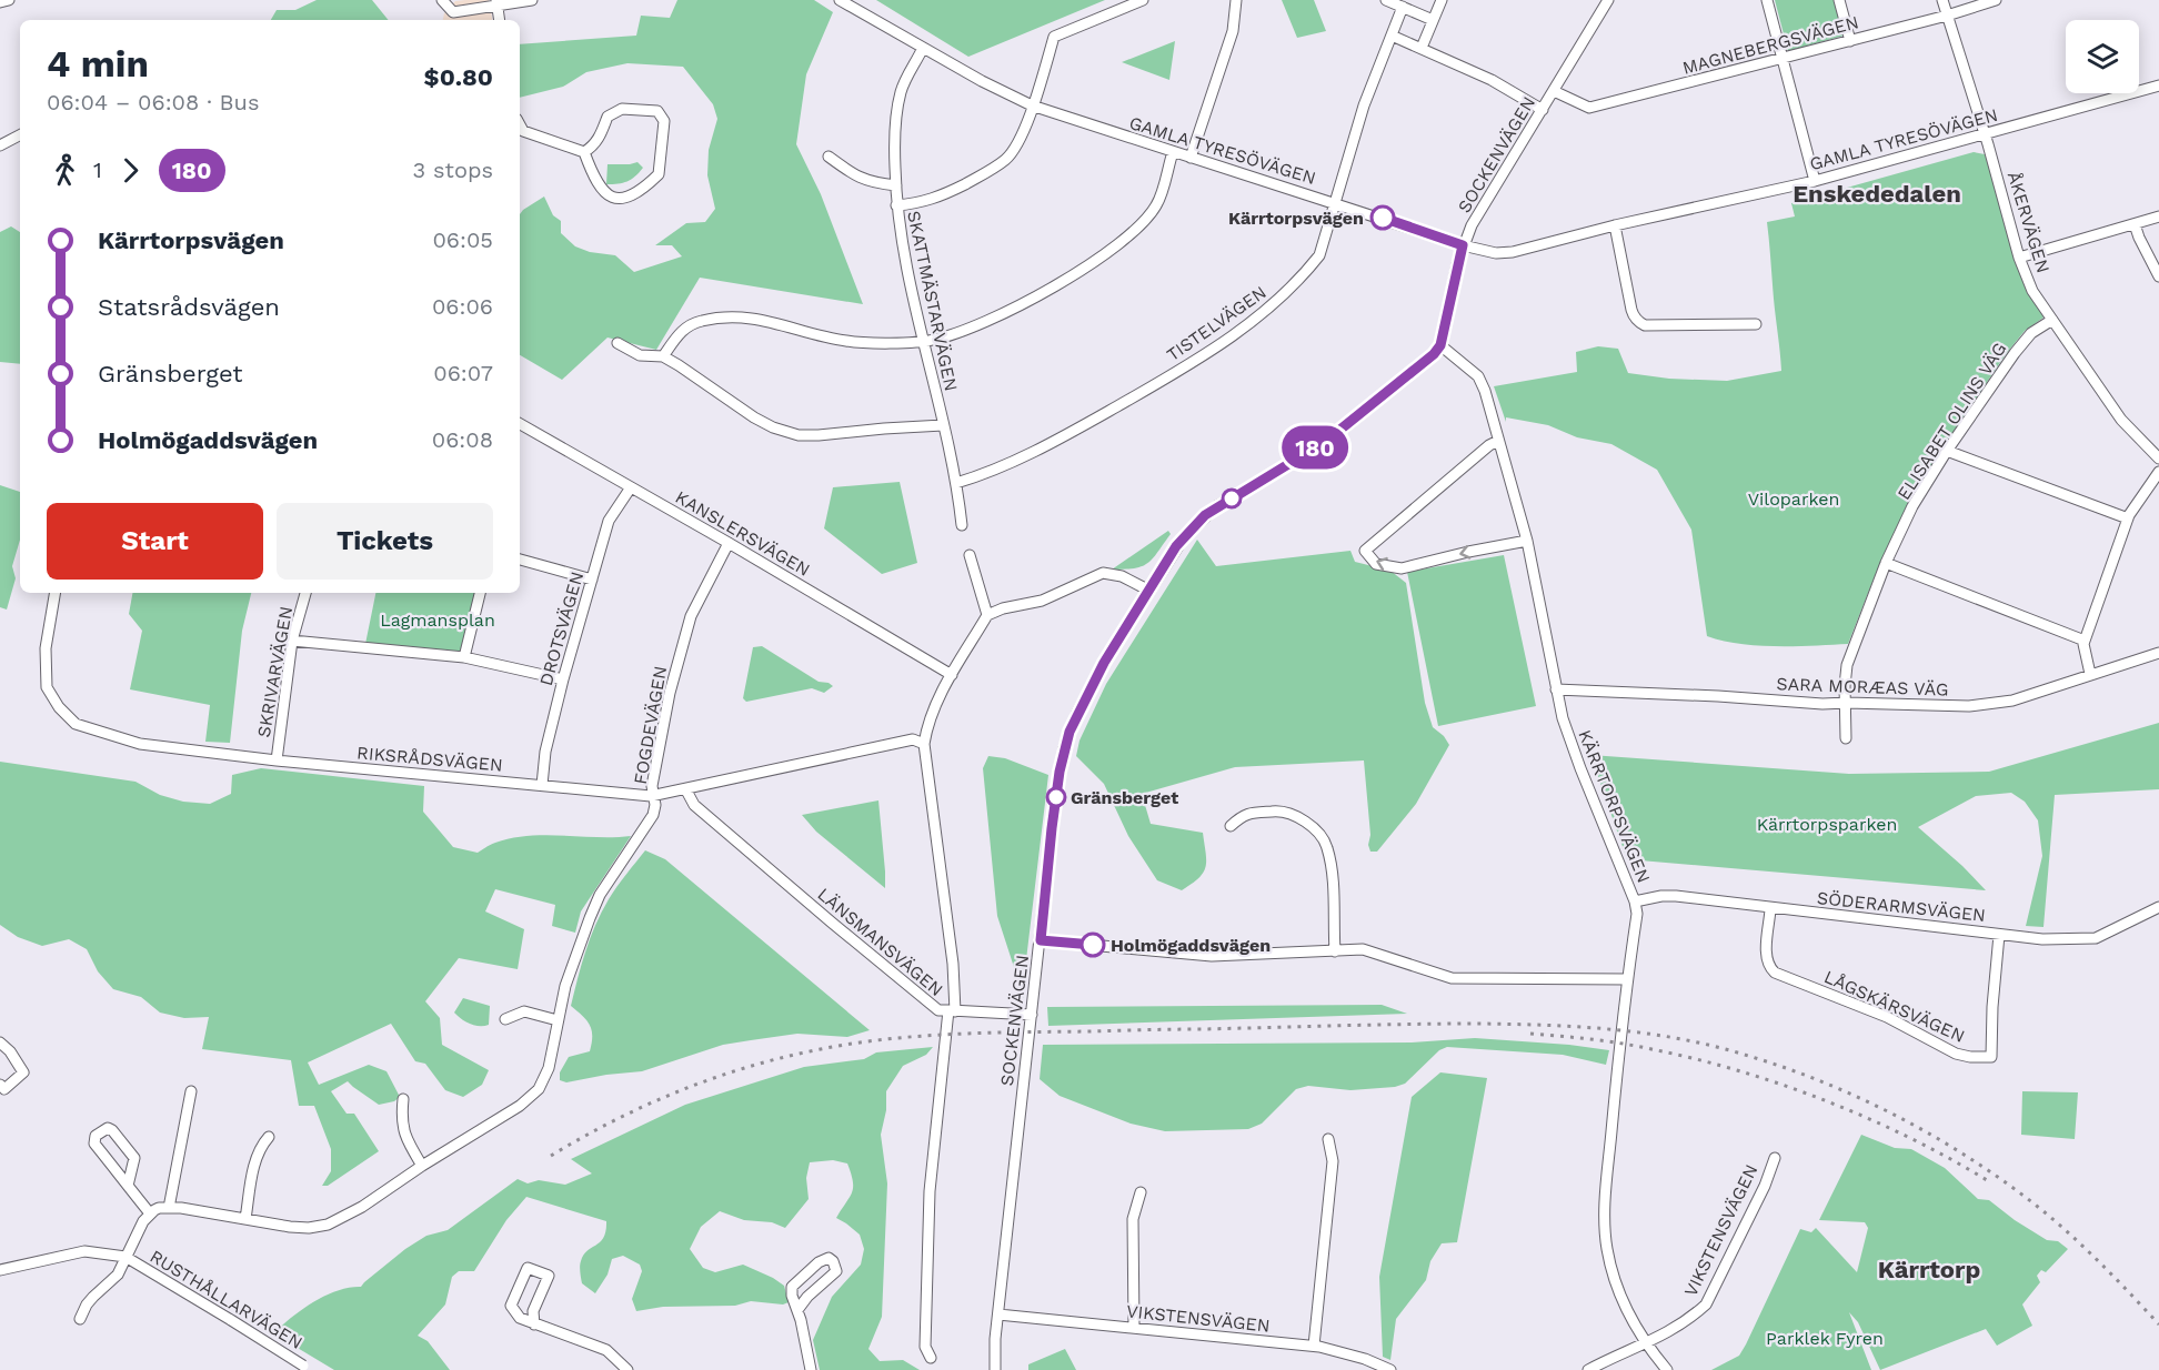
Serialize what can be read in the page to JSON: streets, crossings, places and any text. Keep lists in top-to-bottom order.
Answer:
{
  "streets": {
    "street": [
      "MAGNEBERGSVÄGEN",
      "GAMLA TYRESÖVÄGEN",
      "SOCKENVÄGEN",
      "ÅKERVÄGEN",
      "SKATTMÄSTARVÄGEN",
      "TISTELVÄGEN",
      "ELISABET OLINS VÄG",
      "KANSLERSVÄGEN",
      "DROTSVÄGEN",
      "SKRIVARVÄGEN",
      "SARA MORÆAS VÄG",
      "FOGDEVÄGEN",
      "RIKSRÅDSVÄGEN",
      "KÄRRTORPSVÄGEN",
      "SÖDERARMSVÄGEN",
      "LÄNSMANSVÄGEN",
      "LÅGSKÄRSVÄGEN",
      "VIKSTENSVÄGEN",
      "RUSTHÅLLARVÄGEN"
    ]
  },
  "crossings": [
    ["MAGNEBERGSVÄGEN", "SOCKENVÄGEN"],
    ["MAGNEBERGSVÄGEN", "ÅKERVÄGEN"],
    ["GAMLA TYRESÖVÄGEN", "SOCKENVÄGEN"],
    ["GAMLA TYRESÖVÄGEN", "ÅKERVÄGEN"],
    ["GAMLA TYRESÖVÄGEN", "SKATTMÄSTARVÄGEN"],
    ["GAMLA TYRESÖVÄGEN", "TISTELVÄGEN"],
    ["SOCKENVÄGEN", "KÄRRTORPSVÄGEN"],
    ["SOCKENVÄGEN", "VIKSTENSVÄGEN"],
    ["ÅKERVÄGEN", "ELISABET OLINS VÄG"],
    ["SKATTMÄSTARVÄGEN", "TISTELVÄGEN"],
    ["ELISABET OLINS VÄG", "SARA MORÆAS VÄG"],
    ["KANSLERSVÄGEN", "DROTSVÄGEN"],
    ["KANSLERSVÄGEN", "FOGDEVÄGEN"],
    ["DROTSVÄGEN", "RIKSRÅDSVÄGEN"],
    ["SKRIVARVÄGEN", "RIKSRÅDSVÄGEN"],
    ["SARA MORÆAS VÄG", "KÄRRTORPSVÄGEN"],
    ["FOGDEVÄGEN", "RIKSRÅDSVÄGEN"],
    ["RIKSRÅDSVÄGEN", "LÄNSMANSVÄGEN"],
    ["KÄRRTORPSVÄGEN", "SÖDERARMSVÄGEN"],
    ["KÄRRTORPSVÄGEN", "VIKSTENSVÄGEN"],
    ["SÖDERARMSVÄGEN", "LÅGSKÄRSVÄGEN"]
  ],
  "districts": ["Enskededalen", "Kärrtorp"],
  "parks": [
    "Viloparken",
    "Lagmansplan",
    "Kärrtorpsparken",
    "Parklek Fyren"
  ],
  "places": ["Kärrtorpsvägen", "Gränsberget", "Holmögaddsvägen"],
  "lines": ["bus line 180"],
  "page": {
    "on_map": "180",
    "heading": ["4 min", "06:04 – 06:08 · Bus", "$0.80"],
    "legs": ["1", "180", "3 stops"],
    "list": [
      {
        "name": "Kärrtorpsvägen",
        "value": "06:05"
      },
      {
        "name": "Statsrådsvägen",
        "value": "06:06"
      },
      {
        "name": "Gränsberget",
        "value": "06:07"
      },
      {
        "name": "Holmögaddsvägen",
        "value": "06:08"
      }
    ],
    "buttons": ["Start", "Tickets"]
  }
}
